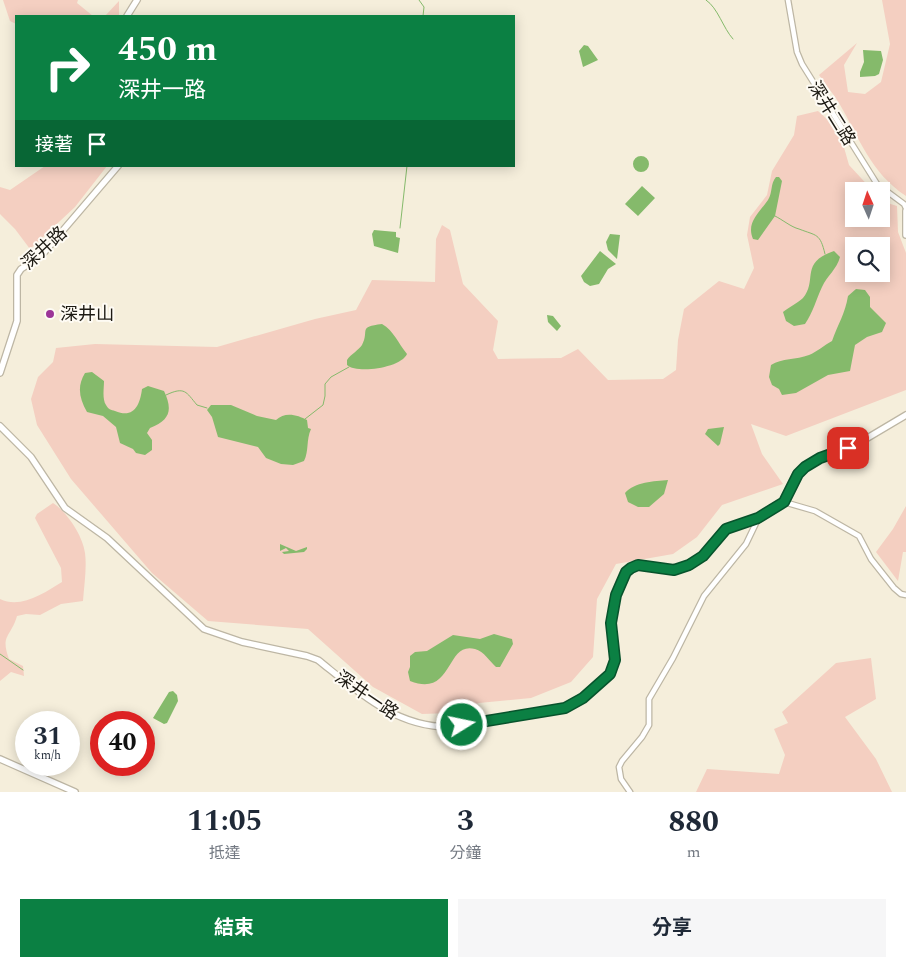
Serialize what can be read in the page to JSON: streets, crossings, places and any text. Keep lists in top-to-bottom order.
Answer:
{
  "streets": {
    "street": ["深井二路", "深井路", "深井一路"]
  },
  "places": ["深井山"],
  "north": "top",
  "page": {
    "turn": ["450 m", "深井一路"],
    "then": "接著",
    "speed": "31 km/h",
    "limit": "40",
    "eta": [
      "11:05",
      "抵達",
      "3",
      "分鐘",
      "880",
      "m"
    ],
    "buttons": ["結束", "分享"]
  }
}
